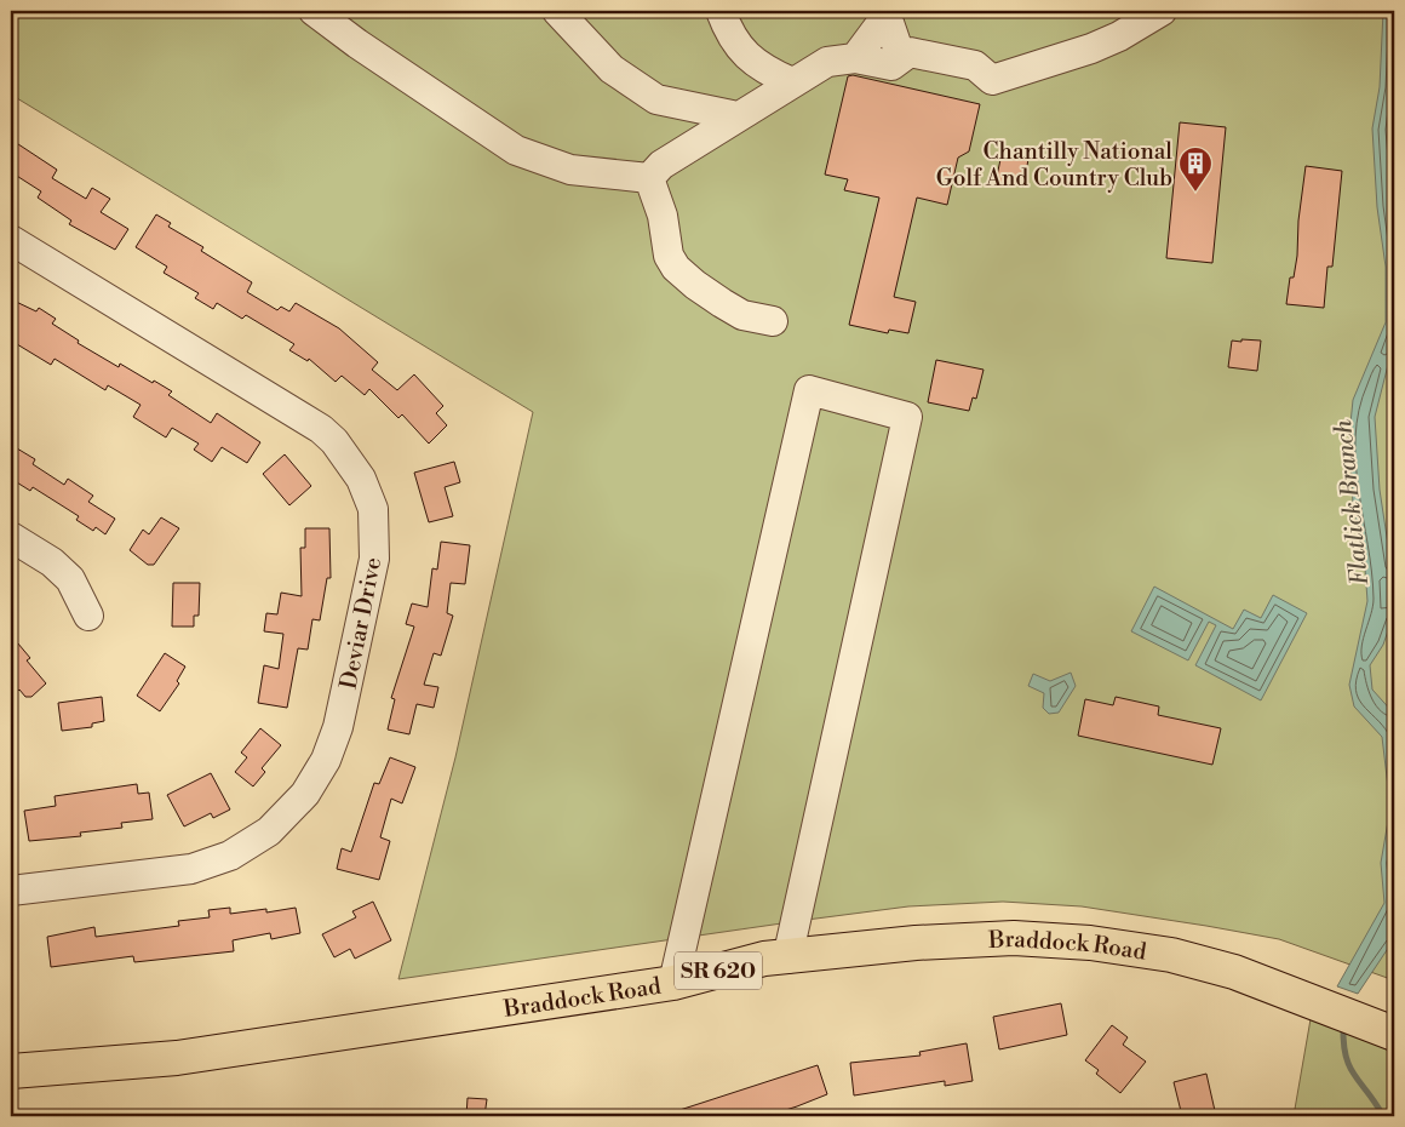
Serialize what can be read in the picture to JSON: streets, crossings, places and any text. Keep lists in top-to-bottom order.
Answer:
{
  "streets": {
    "main road": ["Braddock Road", "SR 620"],
    "street": ["Deviar Drive"]
  },
  "water": ["Flatlick Branch"],
  "places": {
    "building": ["Chantilly National Golf And Country Club"]
  }
}
